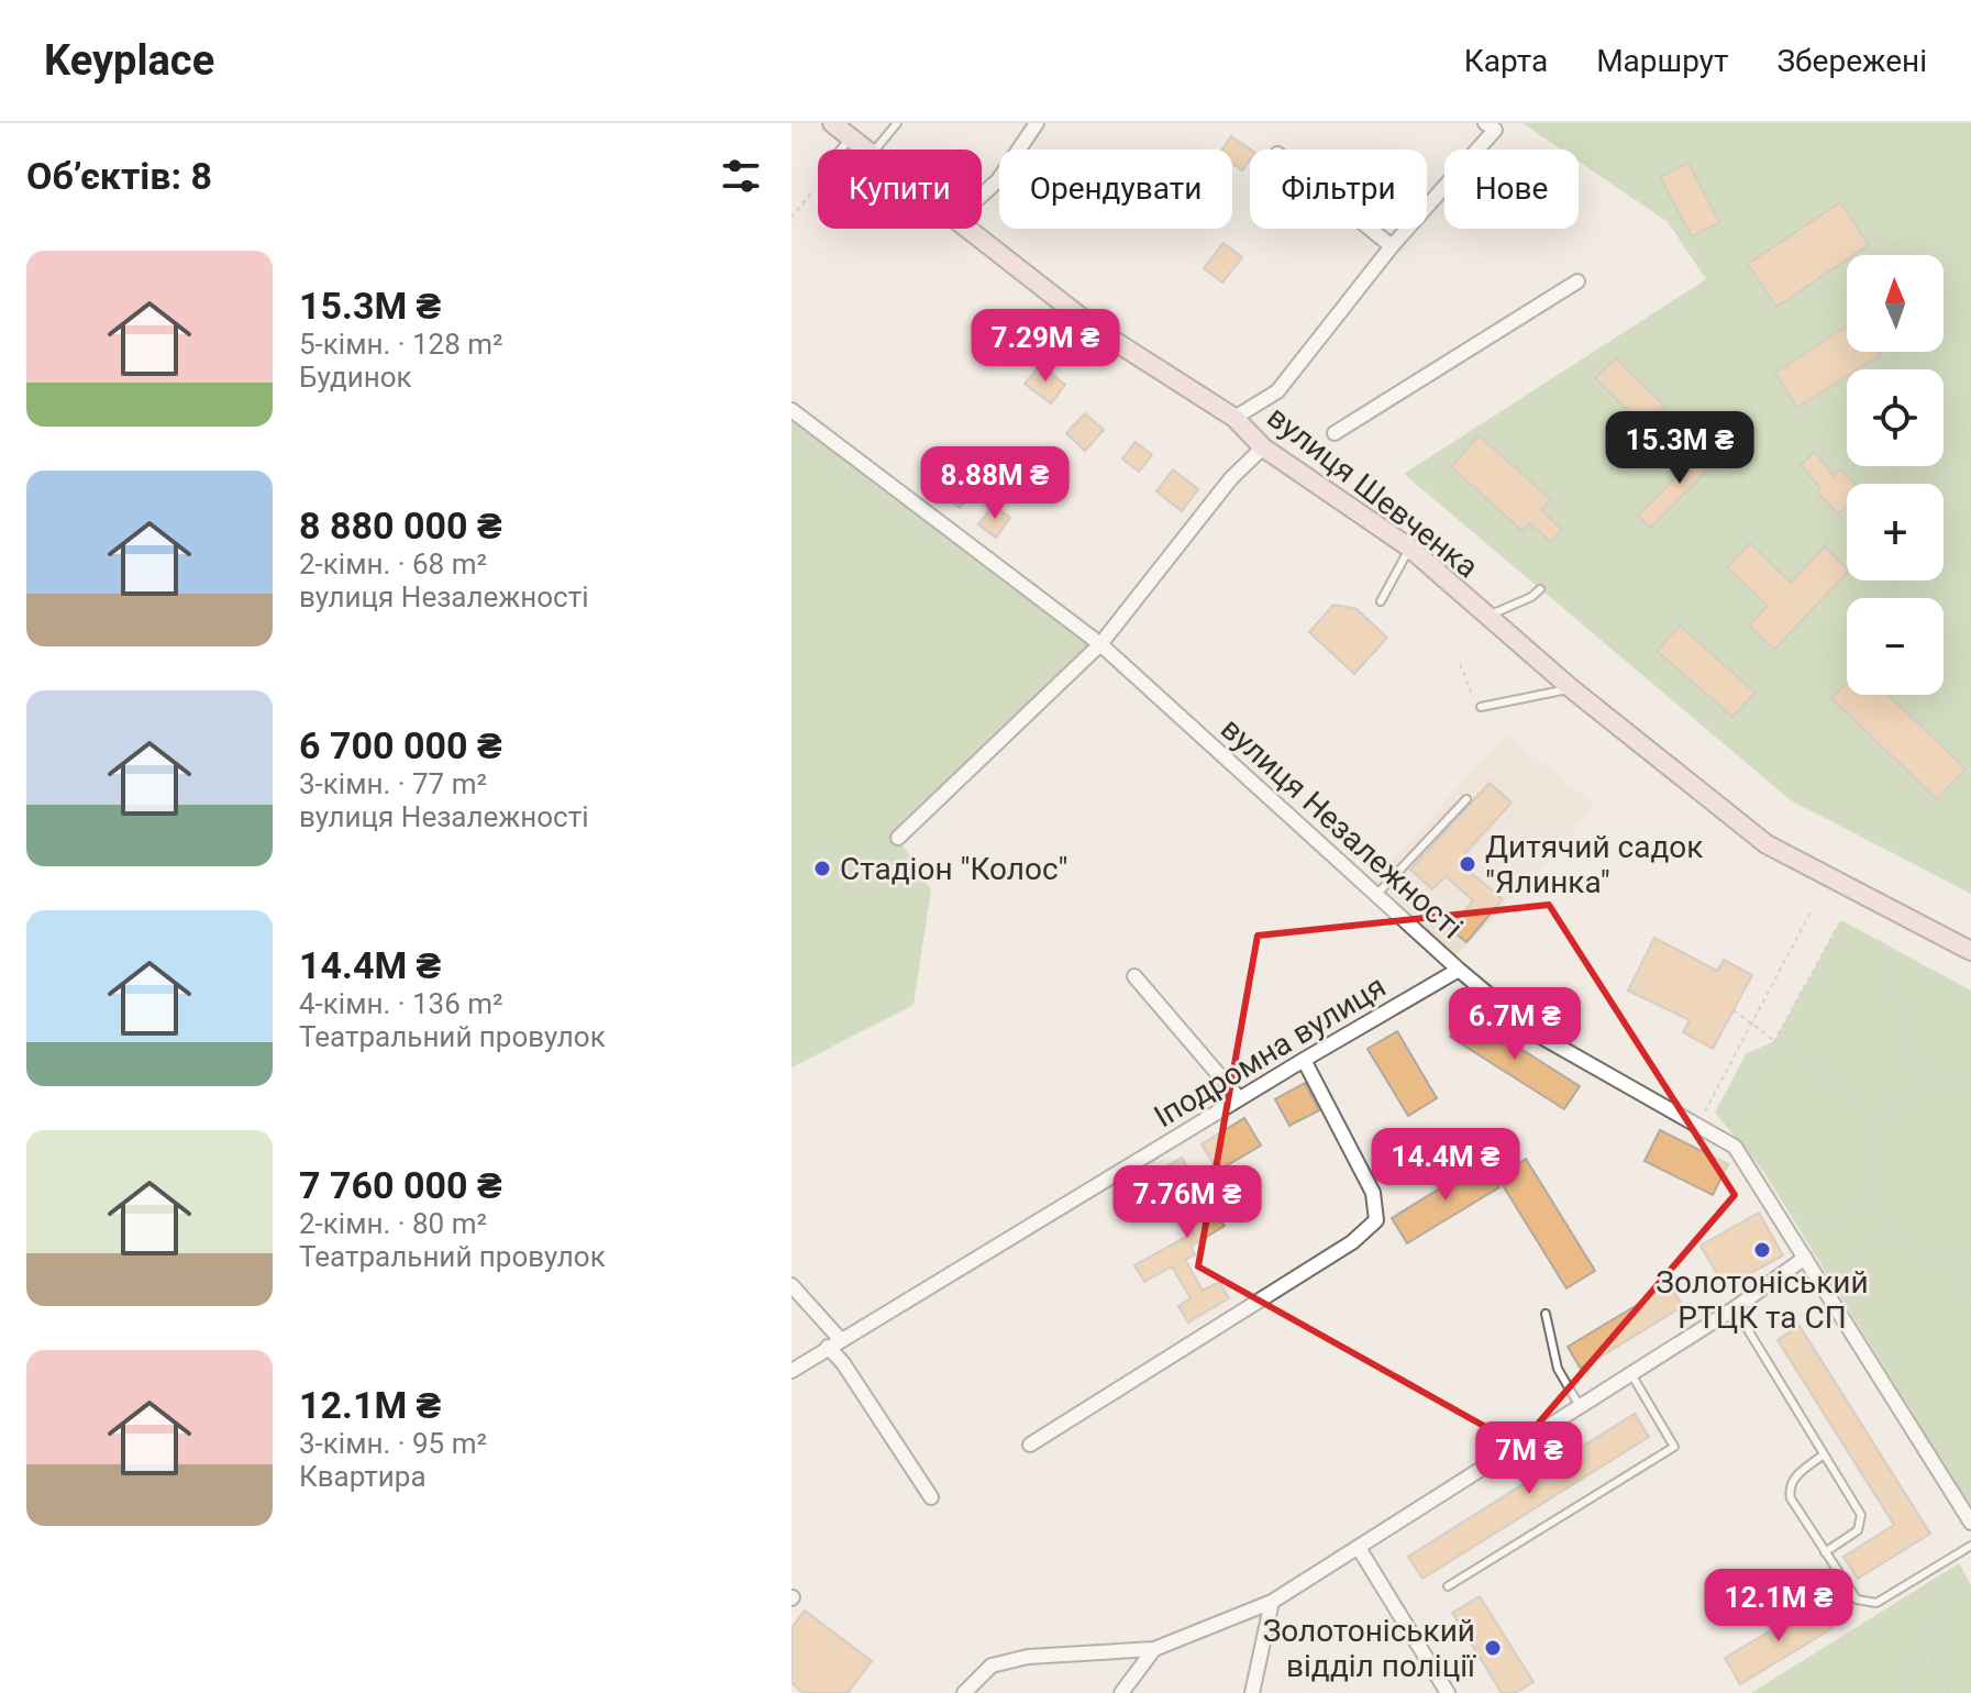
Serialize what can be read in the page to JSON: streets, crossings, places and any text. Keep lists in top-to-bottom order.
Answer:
{
  "streets": {
    "main road": ["вулиця Шевченка"],
    "street": ["вулиця Незалежності", "Іподромна вулиця"]
  },
  "crossings": [
    ["вулиця Незалежності", "Іподромна вулиця"]
  ],
  "places": [
    "Дитячий садок \"Ялинка\"",
    "Стадіон \"Колос\"",
    "Золотоніський РТЦК та СП",
    "Золотоніський відділ поліції"
  ],
  "north": "top",
  "page": {
    "header": "Keyplace",
    "nav": ["Карта", "Маршрут", "Збережені"],
    "heading": "Об’єктів: 8",
    "chip": [
      "Купити",
      "Орендувати",
      "Фільтри",
      "Нове"
    ],
    "list": [
      {
        "name": "15.3M ₴",
        "note": "5-кімн. · 128 m² · Будинок"
      },
      {
        "name": "8 880 000 ₴",
        "note": "2-кімн. · 68 m² · вулиця Незалежності"
      },
      {
        "name": "6 700 000 ₴",
        "note": "3-кімн. · 77 m² · вулиця Незалежності"
      },
      {
        "name": "14.4M ₴",
        "note": "4-кімн. · 136 m² · Театральний провулок"
      },
      {
        "name": "7 760 000 ₴",
        "note": "2-кімн. · 80 m² · Театральний провулок"
      },
      {
        "name": "12.1M ₴",
        "note": "3-кімн. · 95 m² · Квартира"
      }
    ],
    "map_buttons": ["+", "−"],
    "price": [
      "7.29M ₴",
      "15.3M ₴",
      "8.88M ₴",
      "6.7M ₴",
      "14.4M ₴",
      "7.76M ₴",
      "7M ₴",
      "12.1M ₴"
    ]
  }
}
